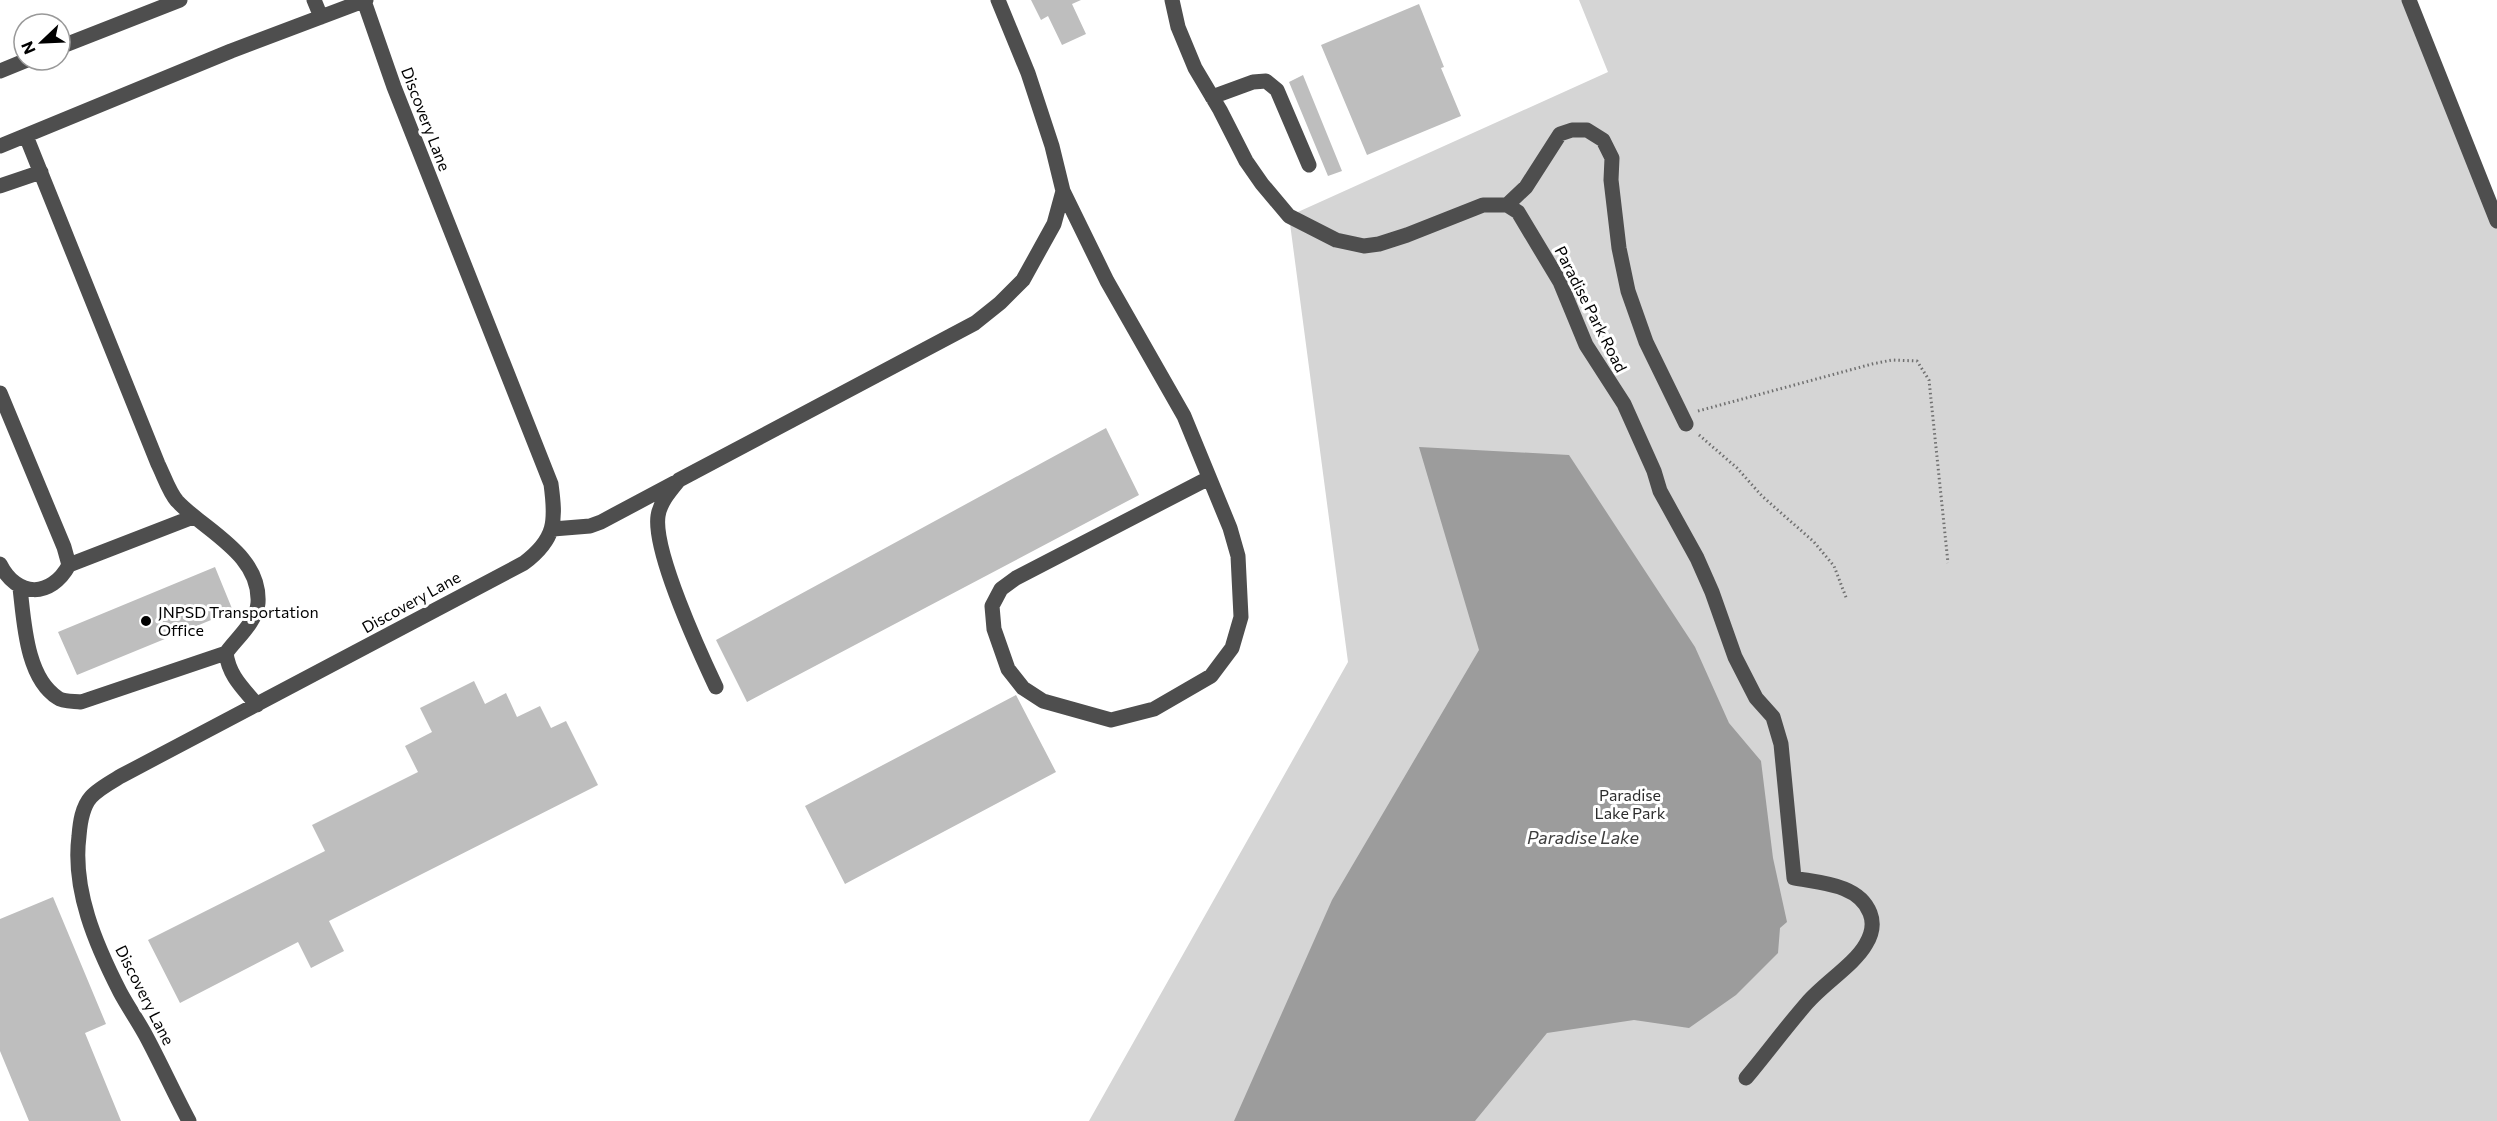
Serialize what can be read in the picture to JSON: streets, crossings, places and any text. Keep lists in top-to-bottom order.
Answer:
{
  "streets": {
    "street": ["Discovery Lane", "Paradise Park Road"]
  },
  "water": ["Paradise Lake"],
  "parks": ["Paradise Lake Park"],
  "places": ["JNPSD Transportation Office"],
  "north": "bottom left"
}
